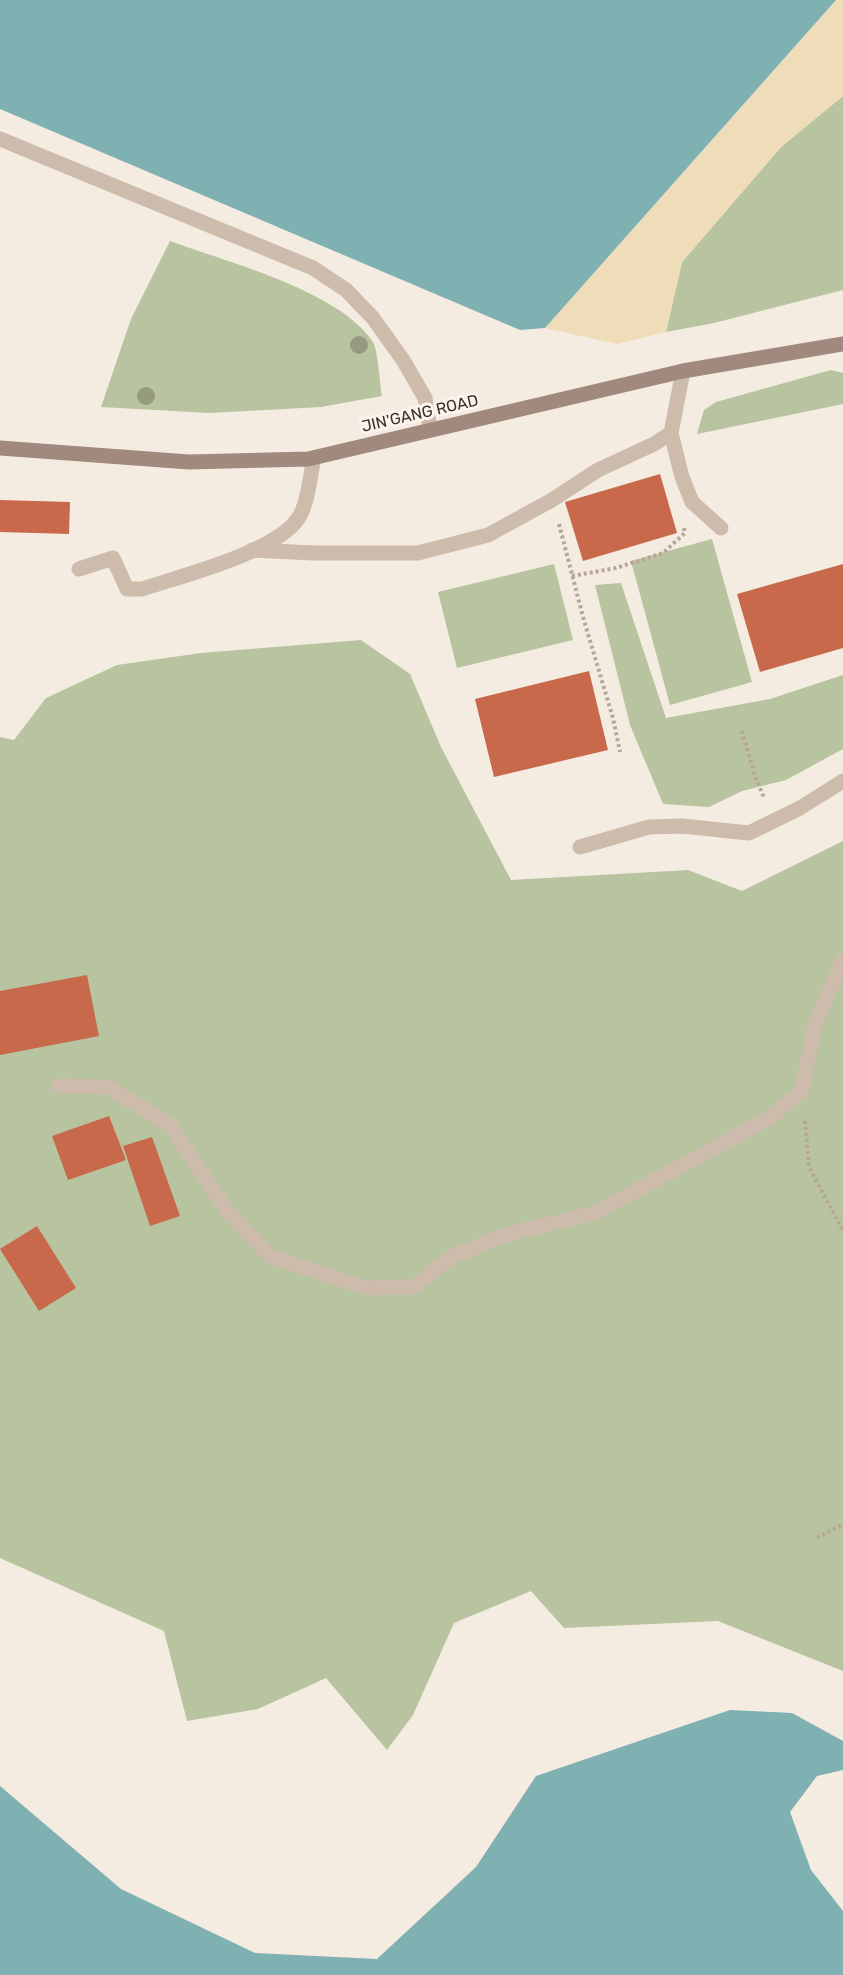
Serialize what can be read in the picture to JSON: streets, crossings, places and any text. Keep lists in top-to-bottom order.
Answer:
{
  "streets": {
    "street": ["JIN'GANG ROAD"]
  }
}
